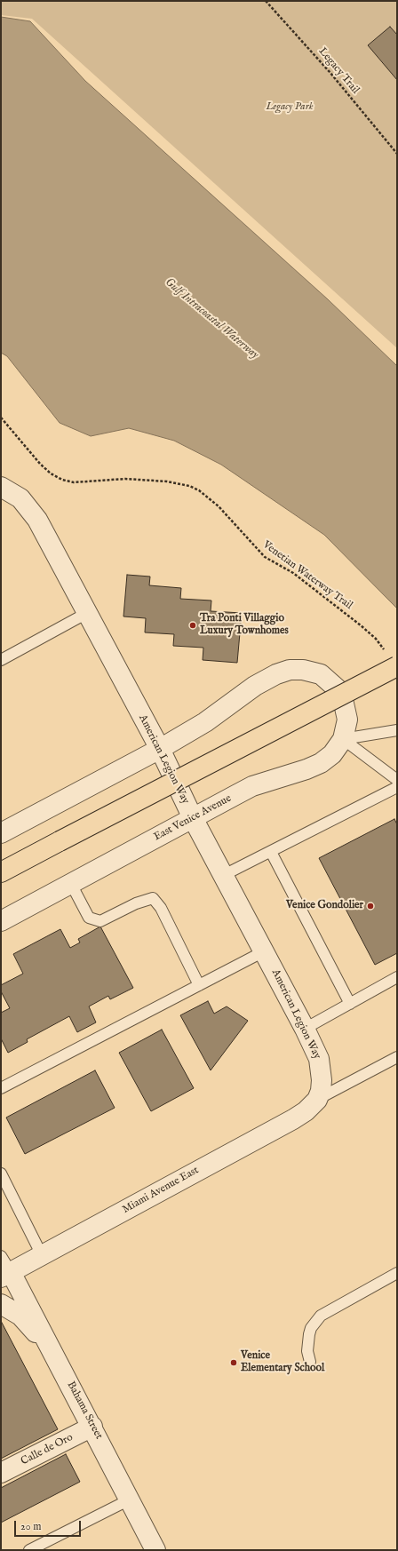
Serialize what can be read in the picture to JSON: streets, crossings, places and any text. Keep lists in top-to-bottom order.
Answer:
{
  "streets": {
    "street": [
      "American Legion Way",
      "East Venice Avenue",
      "Miami Avenue East",
      "Bahama Street",
      "Calle de Oro"
    ],
    "path": ["Legacy Trail", "Venetian Waterway Trail"]
  },
  "crossings": [
    ["American Legion Way", "East Venice Avenue"],
    ["American Legion Way", "Miami Avenue East"],
    ["Miami Avenue East", "Bahama Street"],
    ["Bahama Street", "Calle de Oro"]
  ],
  "water": ["Gulf Intracoastal Waterway"],
  "parks": ["Legacy Park"],
  "places": ["Tra Ponti Villaggio Luxury Townhomes", "Venice Gondolier", "Venice Elementary School"],
  "scale_bar": "20 m"
}
